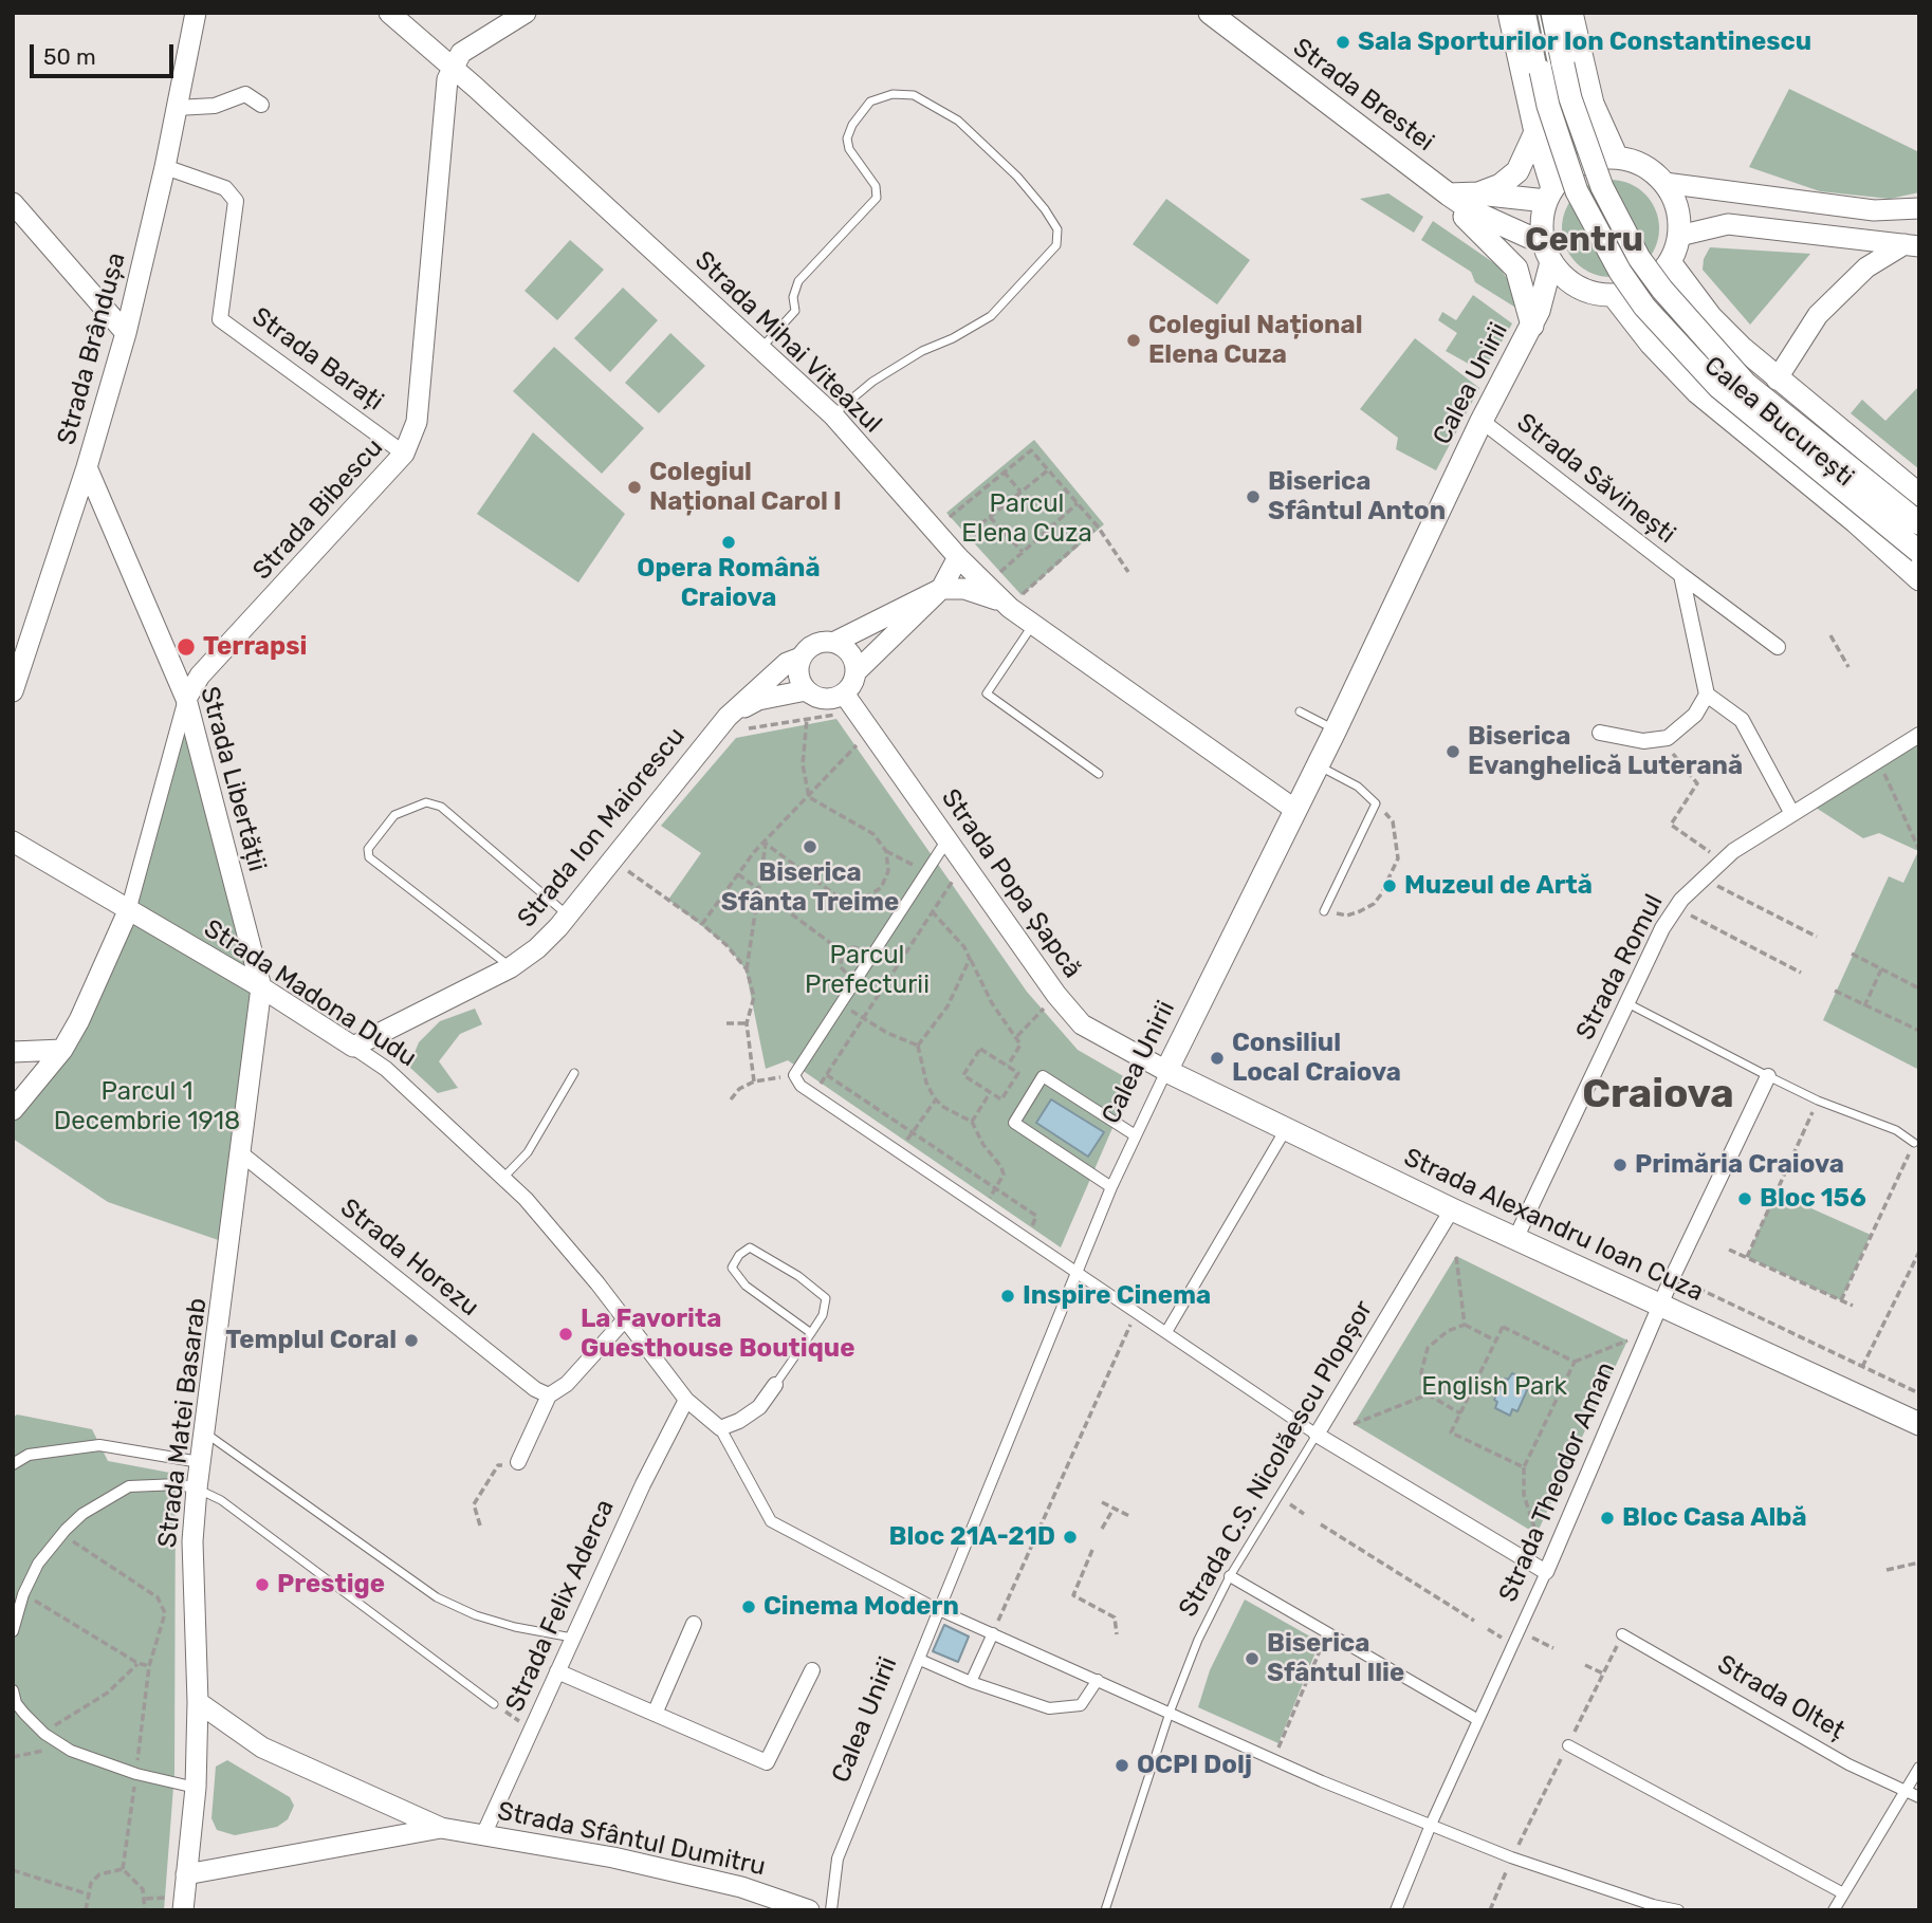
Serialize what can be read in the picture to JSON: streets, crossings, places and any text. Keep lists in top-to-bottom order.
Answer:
{
  "streets": {
    "main road": [
      "Strada Brestei",
      "Calea Unirii",
      "Calea București",
      "Strada Alexandru Ioan Cuza"
    ],
    "street": [
      "Strada Mihai Viteazul",
      "Strada Brândușa",
      "Strada Barați",
      "Strada Săvinești",
      "Strada Bibescu",
      "Strada Libertății",
      "Strada Ion Maiorescu",
      "Strada Popa Șapcă",
      "Strada Romul",
      "Strada Madona Dudu",
      "Strada Horezu",
      "Strada Matei Basarab",
      "Strada C.S. Nicolăescu Plopșor",
      "Strada Theodor Aman",
      "Strada Felix Aderca",
      "Strada Olteț",
      "Strada Sfântul Dumitru"
    ]
  },
  "crossings": [
    ["Strada Brestei", "Calea Unirii"],
    ["Strada Brestei", "Calea București"],
    ["Strada Mihai Viteazul", "Calea Unirii"],
    ["Strada Mihai Viteazul", "Strada Bibescu"],
    ["Strada Brândușa", "Strada Barați"],
    ["Strada Brândușa", "Strada Libertății"],
    ["Strada Barați", "Strada Bibescu"],
    ["Calea Unirii", "Calea București"],
    ["Calea Unirii", "Strada Săvinești"],
    ["Calea Unirii", "Strada Popa Șapcă"],
    ["Calea Unirii", "Strada Alexandru Ioan Cuza"],
    ["Strada Bibescu", "Strada Libertății"],
    ["Strada Bibescu", "Strada Madona Dudu"],
    ["Strada Libertății", "Strada Madona Dudu"],
    ["Strada Libertății", "Strada Matei Basarab"],
    ["Strada Ion Maiorescu", "Strada Popa Șapcă"],
    ["Strada Ion Maiorescu", "Strada Madona Dudu"],
    ["Strada Popa Șapcă", "Strada Alexandru Ioan Cuza"],
    ["Strada Romul", "Strada Alexandru Ioan Cuza"],
    ["Strada Madona Dudu", "Strada Matei Basarab"],
    ["Strada Madona Dudu", "Strada Felix Aderca"],
    ["Strada Alexandru Ioan Cuza", "Strada C.S. Nicolăescu Plopșor"],
    ["Strada Alexandru Ioan Cuza", "Strada Theodor Aman"],
    ["Strada Horezu", "Strada Matei Basarab"],
    ["Strada Matei Basarab", "Strada Sfântul Dumitru"],
    ["Strada Felix Aderca", "Strada Sfântul Dumitru"]
  ],
  "districts": ["Centru", "Craiova"],
  "parks": [
    "Parcul Elena Cuza",
    "Parcul Prefecturii",
    "Parcul 1 Decembrie 1918",
    "English Park"
  ],
  "places": [
    "Sala Sporturilor Ion Constantinescu",
    "Colegiul Național Elena Cuza",
    "Colegiul Național Carol I",
    "Biserica Sfântul Anton",
    "Opera Română Craiova",
    "Terrapsi",
    "Biserica Evanghelică Luterană",
    "Biserica Sfânta Treime",
    "Muzeul de Artă",
    "Consiliul Local Craiova",
    "Primăria Craiova",
    "Bloc 156",
    "Inspire Cinema",
    "La Favorita Guesthouse Boutique",
    "Templul Coral",
    "Bloc Casa Albă",
    "Bloc 21A-21D",
    "Prestige",
    "Cinema Modern",
    "Biserica Sfântul Ilie",
    "OCPI Dolj"
  ],
  "scale_bar": "50 m"
}
